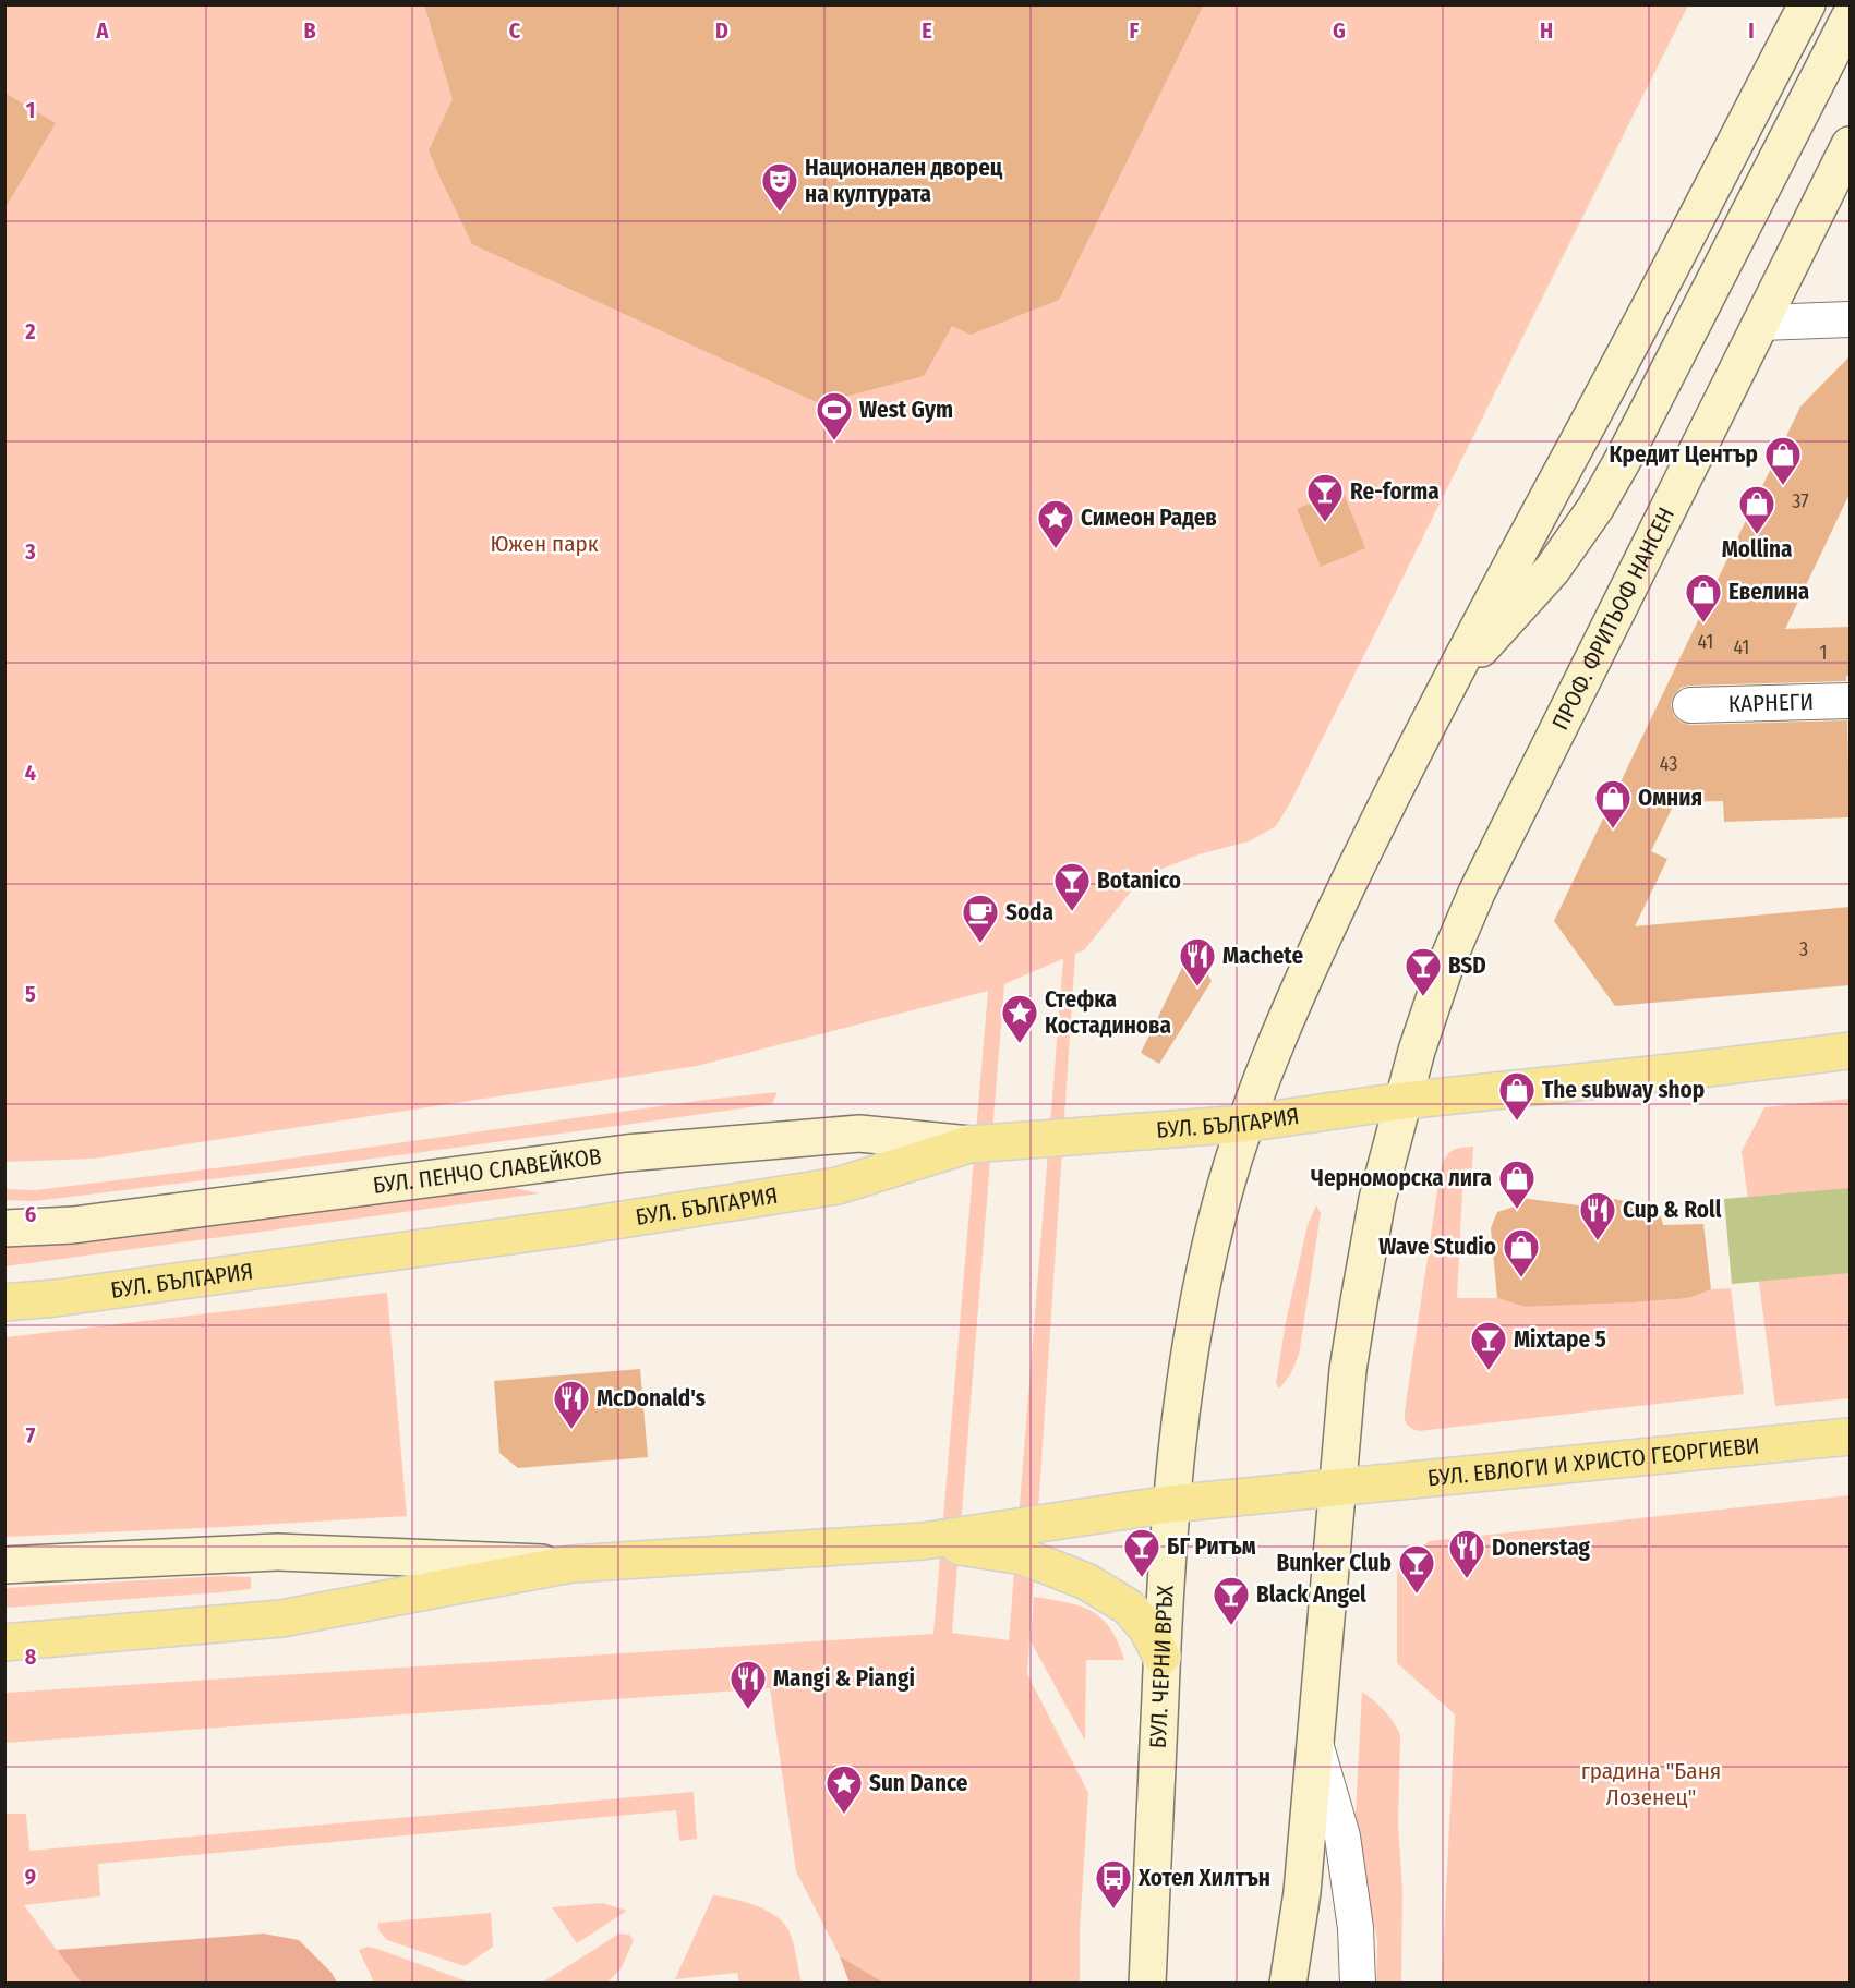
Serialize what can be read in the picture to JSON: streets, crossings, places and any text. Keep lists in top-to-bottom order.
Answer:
{
  "streets": {
    "main road": [
      "ПРОФ. ФРИТЬОФ НАНСЕН",
      "БУЛ. БЪЛГАРИЯ",
      "БУЛ. ПЕНЧО СЛАВЕЙКОВ",
      "БУЛ. ЕВЛОГИ И ХРИСТО ГЕОРГИЕВИ",
      "БУЛ. ЧЕРНИ ВРЪХ"
    ],
    "street": ["КАРНЕГИ"]
  },
  "crossings": [
    ["ПРОФ. ФРИТЬОФ НАНСЕН", "БУЛ. БЪЛГАРИЯ"],
    ["БУЛ. БЪЛГАРИЯ", "БУЛ. ПЕНЧО СЛАВЕЙКОВ"],
    ["БУЛ. БЪЛГАРИЯ", "БУЛ. ЧЕРНИ ВРЪХ"]
  ],
  "parks": ["Южен парк", "градина \"Баня Лозенец\""],
  "places": {
    "theatre": ["Национален дворец на културата"],
    "sports": ["West Gym"],
    "shop": [
      "Кредит Център",
      "Mollina",
      "Евелина",
      "Омния",
      "The subway shop",
      "Черноморска лига",
      "Wave Studio"
    ],
    "bar": [
      "Re-forma",
      "Botanico",
      "BSD",
      "Mixtape 5",
      "БГ Ритъм",
      "Bunker Club",
      "Black Angel"
    ],
    "place": ["Симеон Радев", "Стефка Костадинова", "Sun Dance"],
    "cafe": ["Soda"],
    "restaurant": [
      "Machete",
      "Cup & Roll",
      "McDonald's",
      "Donerstag",
      "Mangi & Piangi"
    ],
    "bus stop": ["Хотел Хилтън"]
  },
  "house_numbers": [
    "37",
    "41",
    "41",
    "1",
    "43",
    "3"
  ],
  "grid": {
    "columns": [
      "A",
      "B",
      "C",
      "D",
      "E",
      "F",
      "G",
      "H",
      "I"
    ],
    "rows": [
      "1",
      "2",
      "3",
      "4",
      "5",
      "6",
      "7",
      "8",
      "9"
    ]
  }
}
